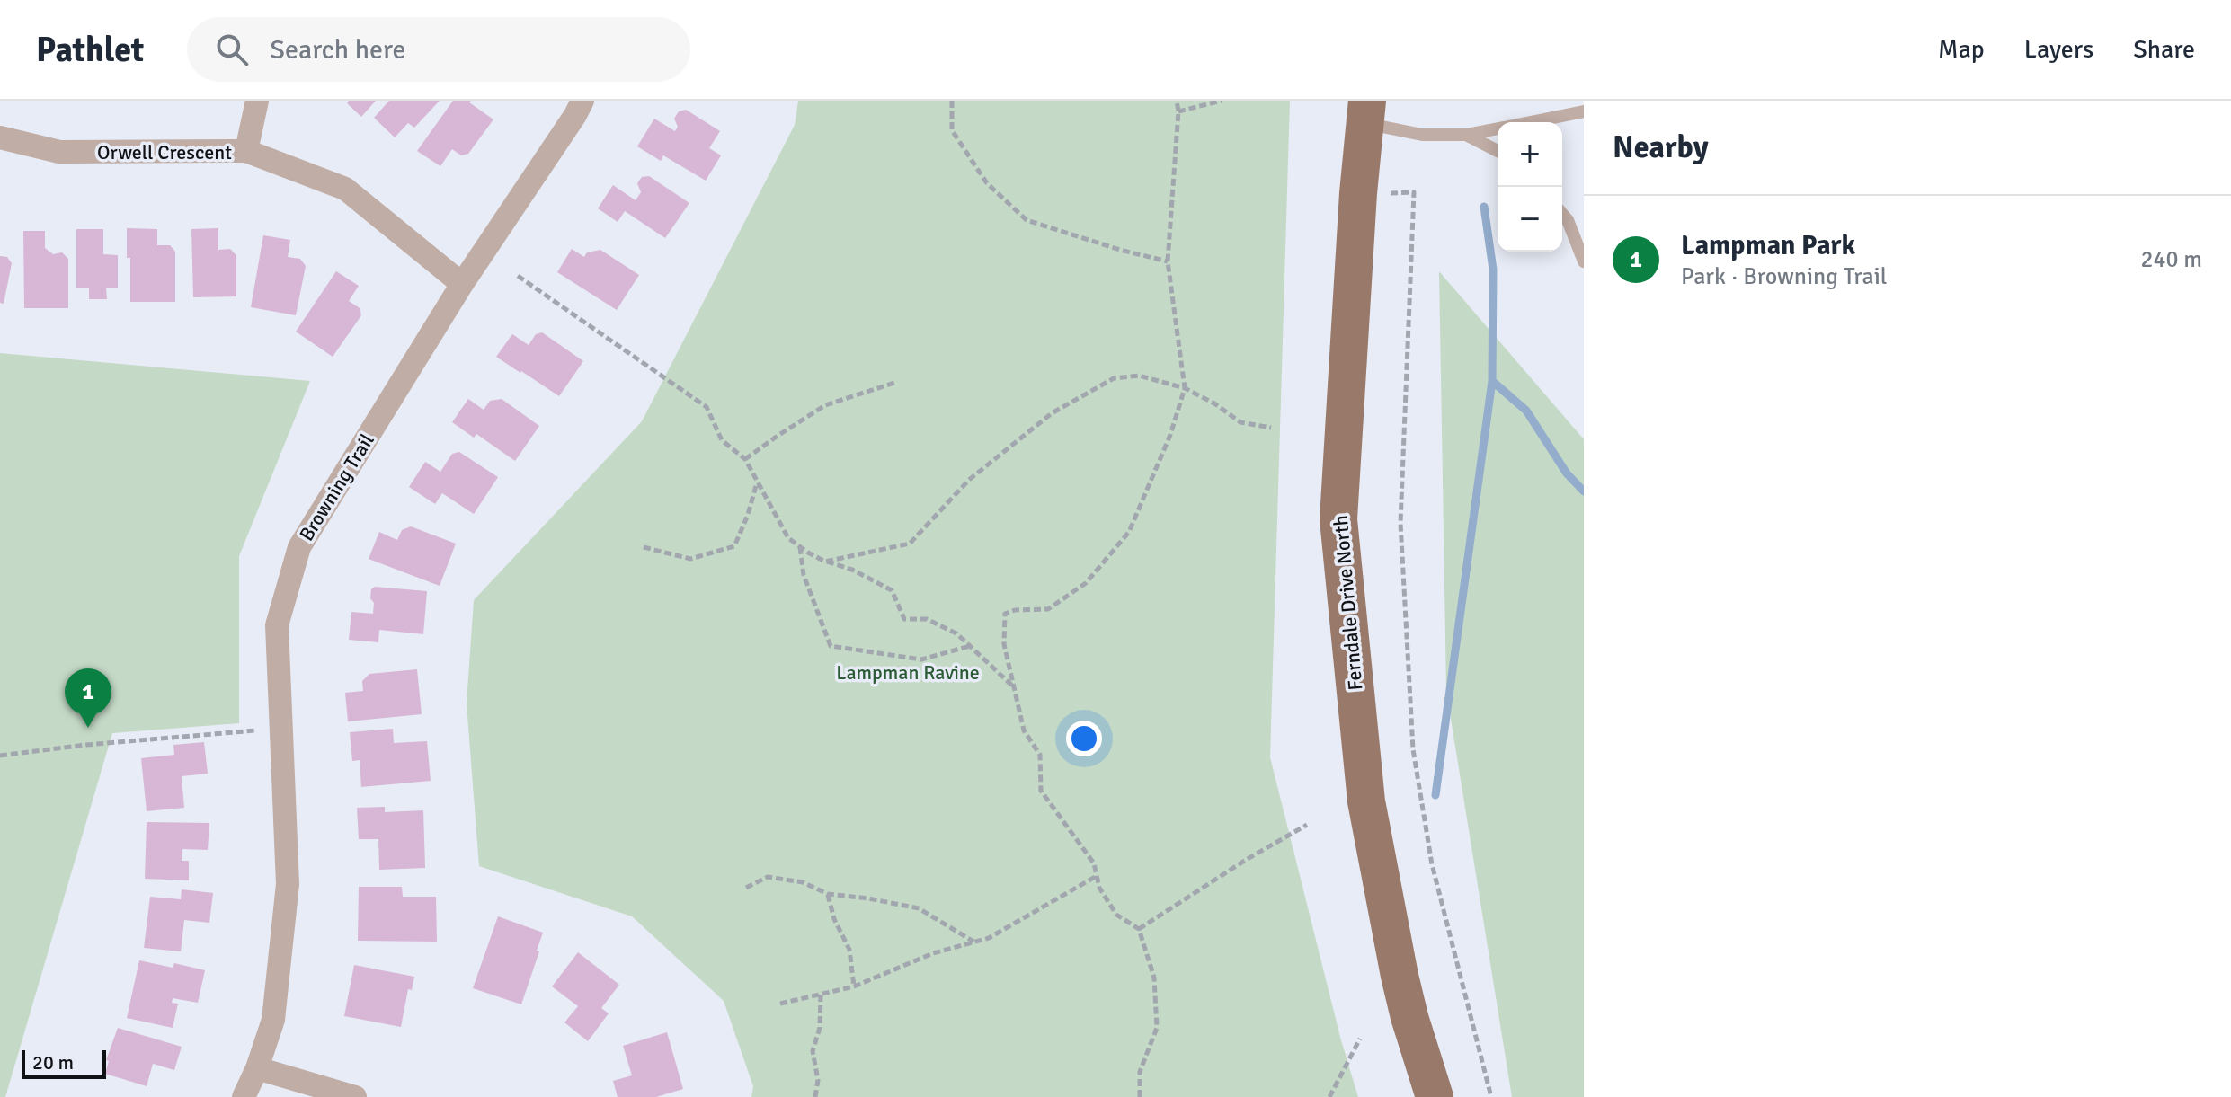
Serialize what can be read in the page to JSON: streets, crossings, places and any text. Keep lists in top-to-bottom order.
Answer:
{
  "streets": {
    "main road": ["Ferndale Drive North"],
    "street": ["Orwell Crescent", "Browning Trail"]
  },
  "crossings": [
    ["Orwell Crescent", "Browning Trail"]
  ],
  "parks": ["Lampman Ravine"],
  "scale_bar": "20 m",
  "page": {
    "header": "Pathlet",
    "search": "Search here",
    "nav": ["Map", "Layers", "Share"],
    "heading": "Nearby",
    "map_buttons": ["+", "−"],
    "list": [
      {
        "mark": "1",
        "name": "Lampman Park",
        "note": "Park · Browning Trail",
        "value": "240 m"
      }
    ],
    "pins": "1",
    "scale": "20 m"
  }
}
